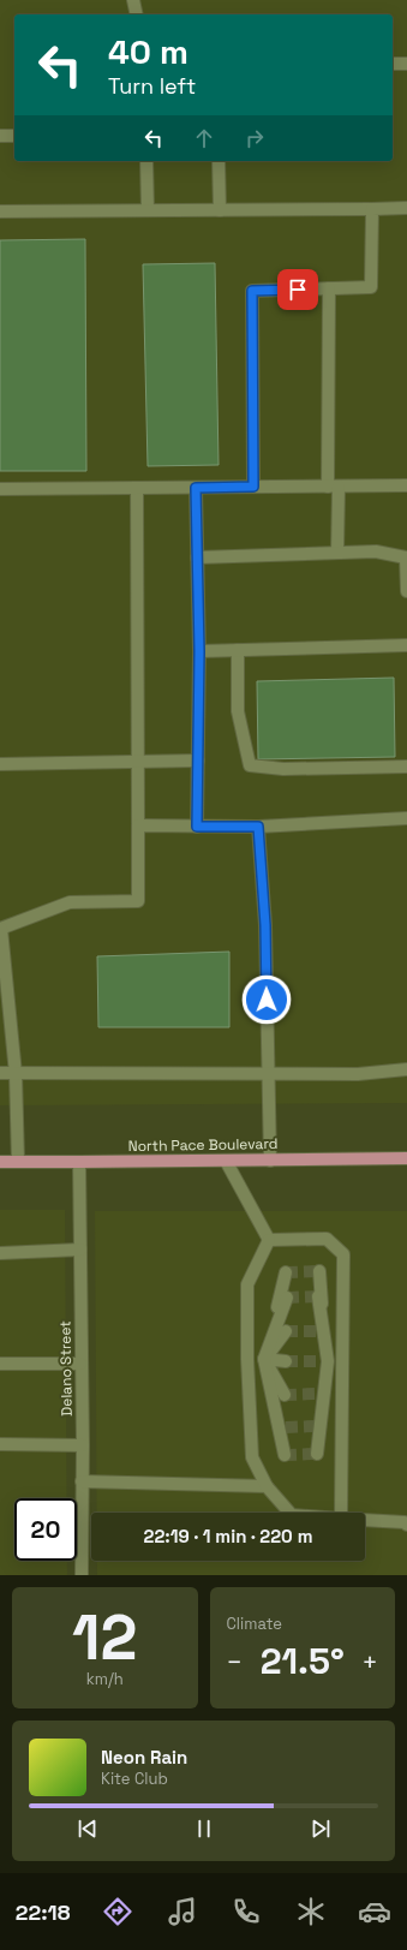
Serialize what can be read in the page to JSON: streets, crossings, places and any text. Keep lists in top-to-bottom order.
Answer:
{
  "streets": {
    "main road": ["North Pace Boulevard"],
    "street": ["Delano Street"]
  },
  "crossings": [
    ["North Pace Boulevard", "Delano Street"]
  ],
  "page": {
    "turn": ["40 m", "Turn left"],
    "limit": "20",
    "trip": "22:19 · 1 min · 220 m",
    "tile": [
      ["12", "km/h"],
      "Climate"
    ],
    "heat": ["−", "21.5°", "+"],
    "song": ["Neon Rain", "Kite Club"],
    "tabs": "22:18"
  }
}
